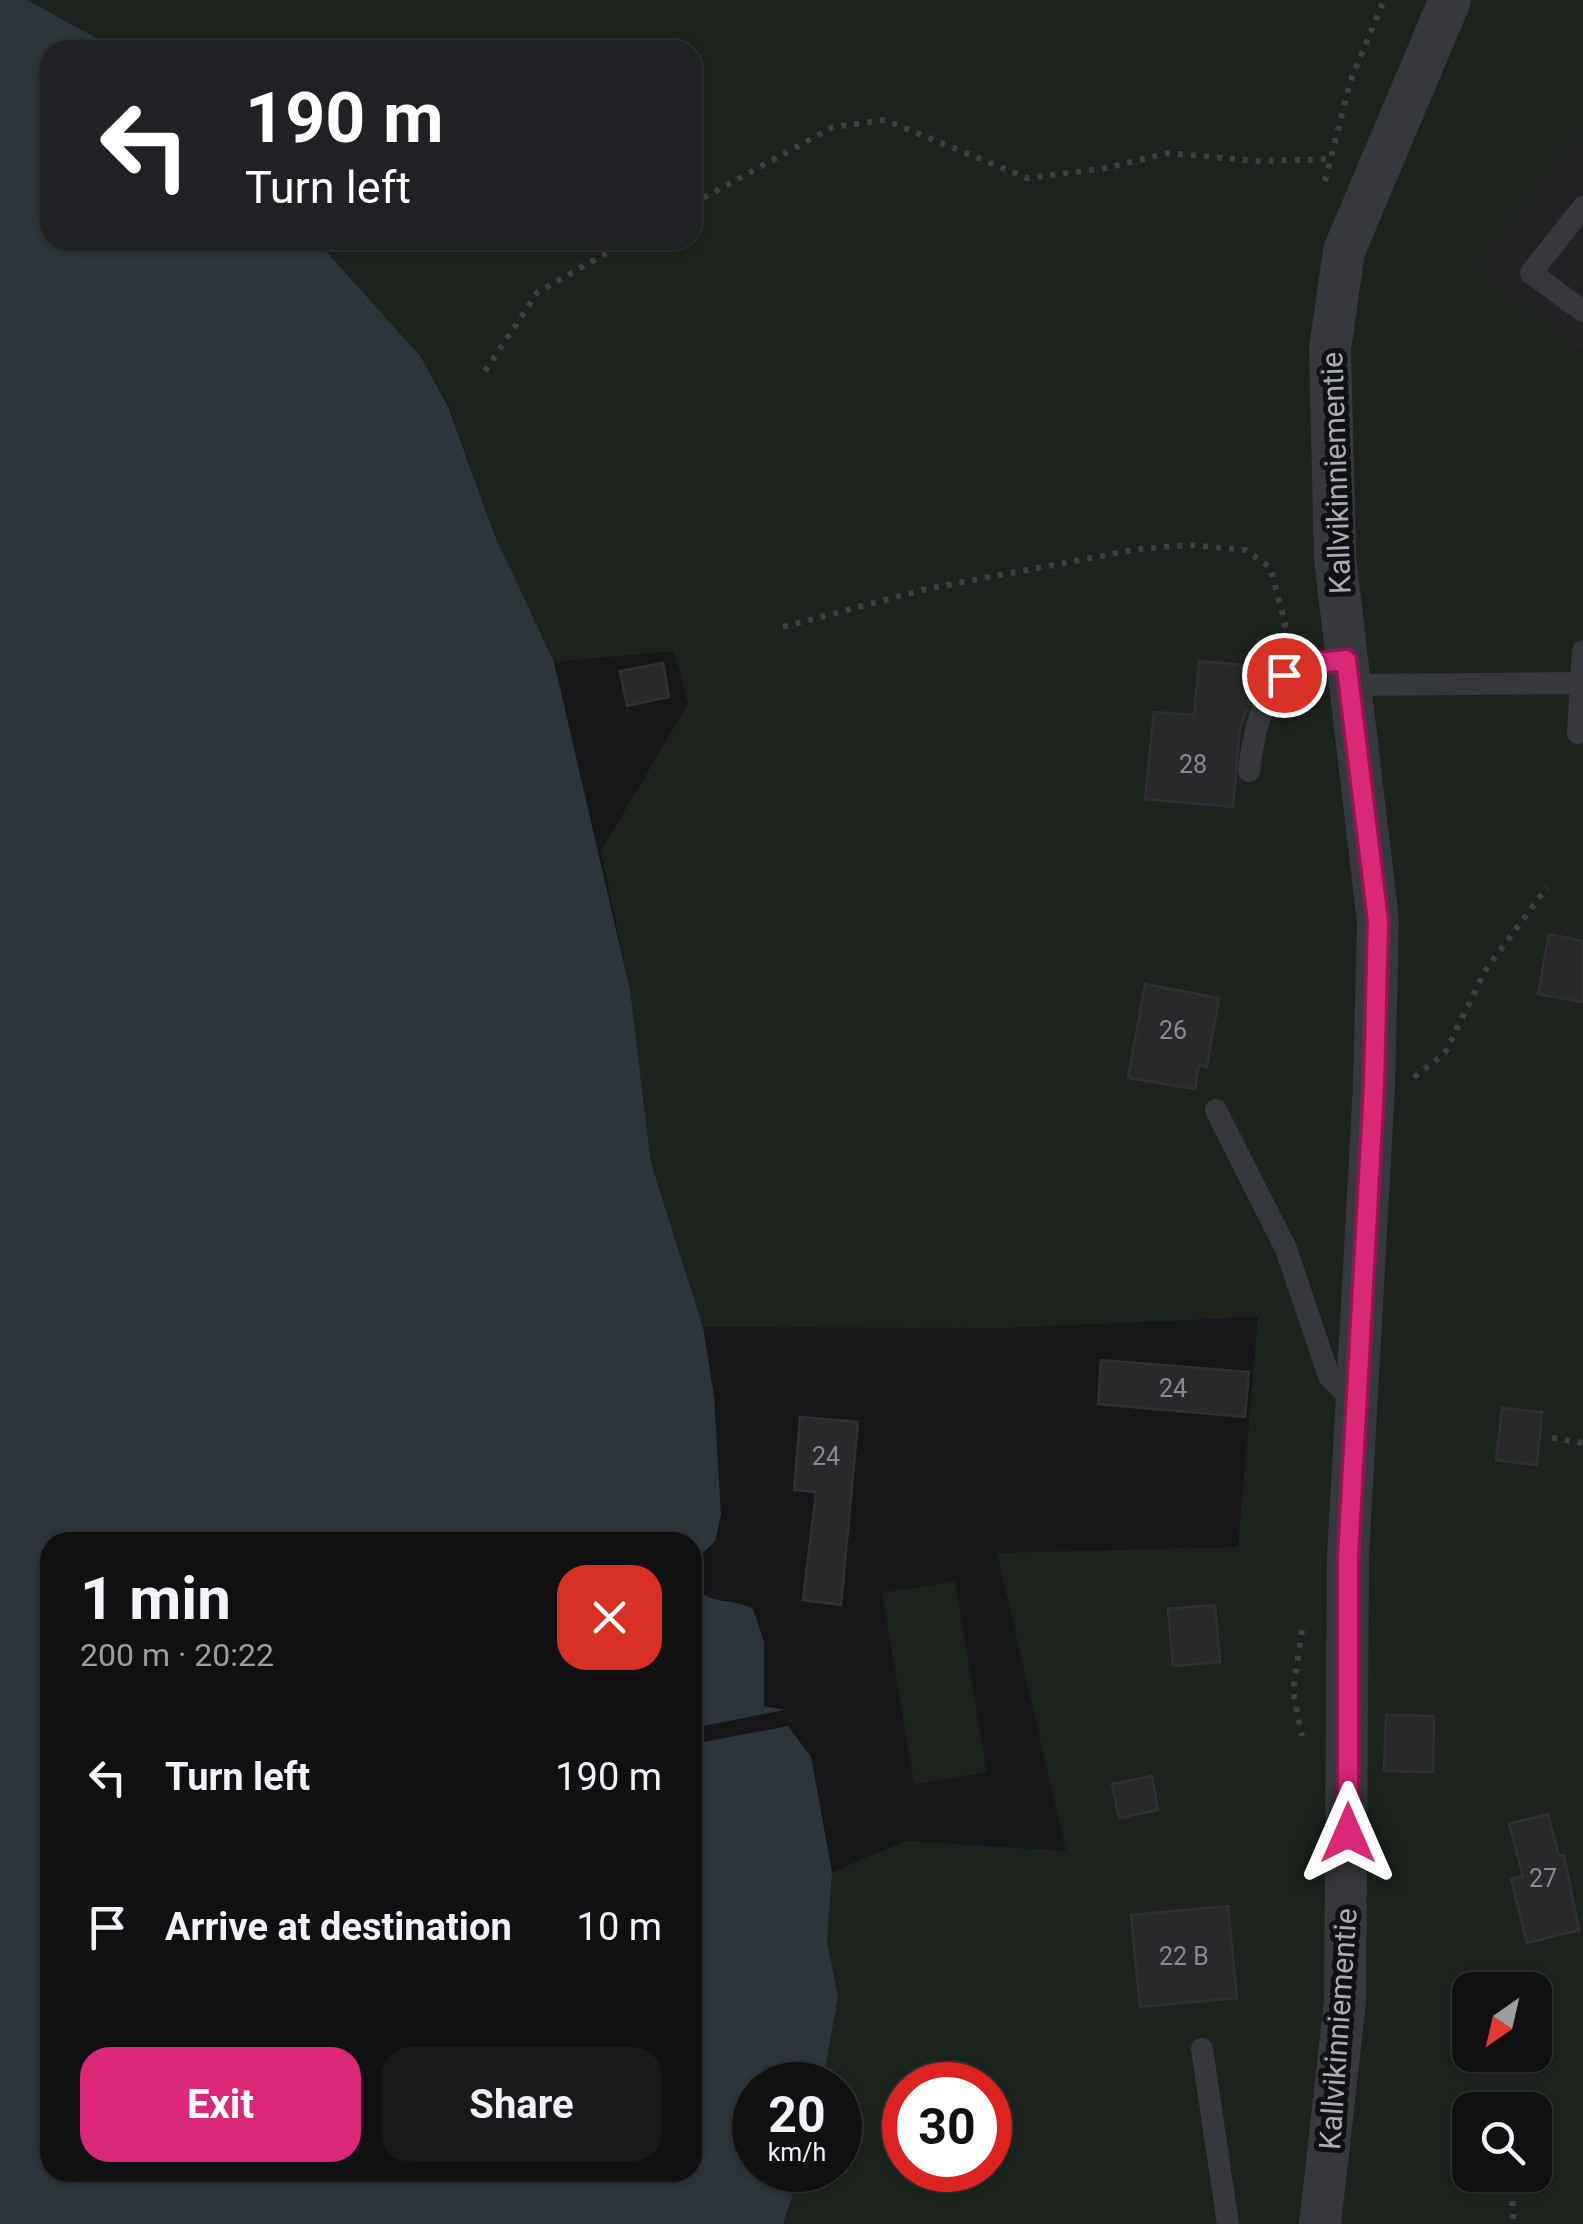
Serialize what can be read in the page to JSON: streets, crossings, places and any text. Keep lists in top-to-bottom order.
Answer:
{
  "streets": {
    "street": ["Kallvikinniementie"]
  },
  "house_numbers": [
    "28",
    "26",
    "24",
    "24",
    "27",
    "22 B"
  ],
  "north": "bottom left",
  "page": {
    "turn": ["190 m", "Turn left"],
    "heading": ["1 min", "200 m · 20:22"],
    "list": [
      {
        "name": "Turn left",
        "value": "190 m"
      },
      {
        "name": "Arrive at destination",
        "value": "10 m"
      }
    ],
    "buttons": ["Exit", "Share"],
    "speed": "20 km/h",
    "limit": "30"
  }
}
